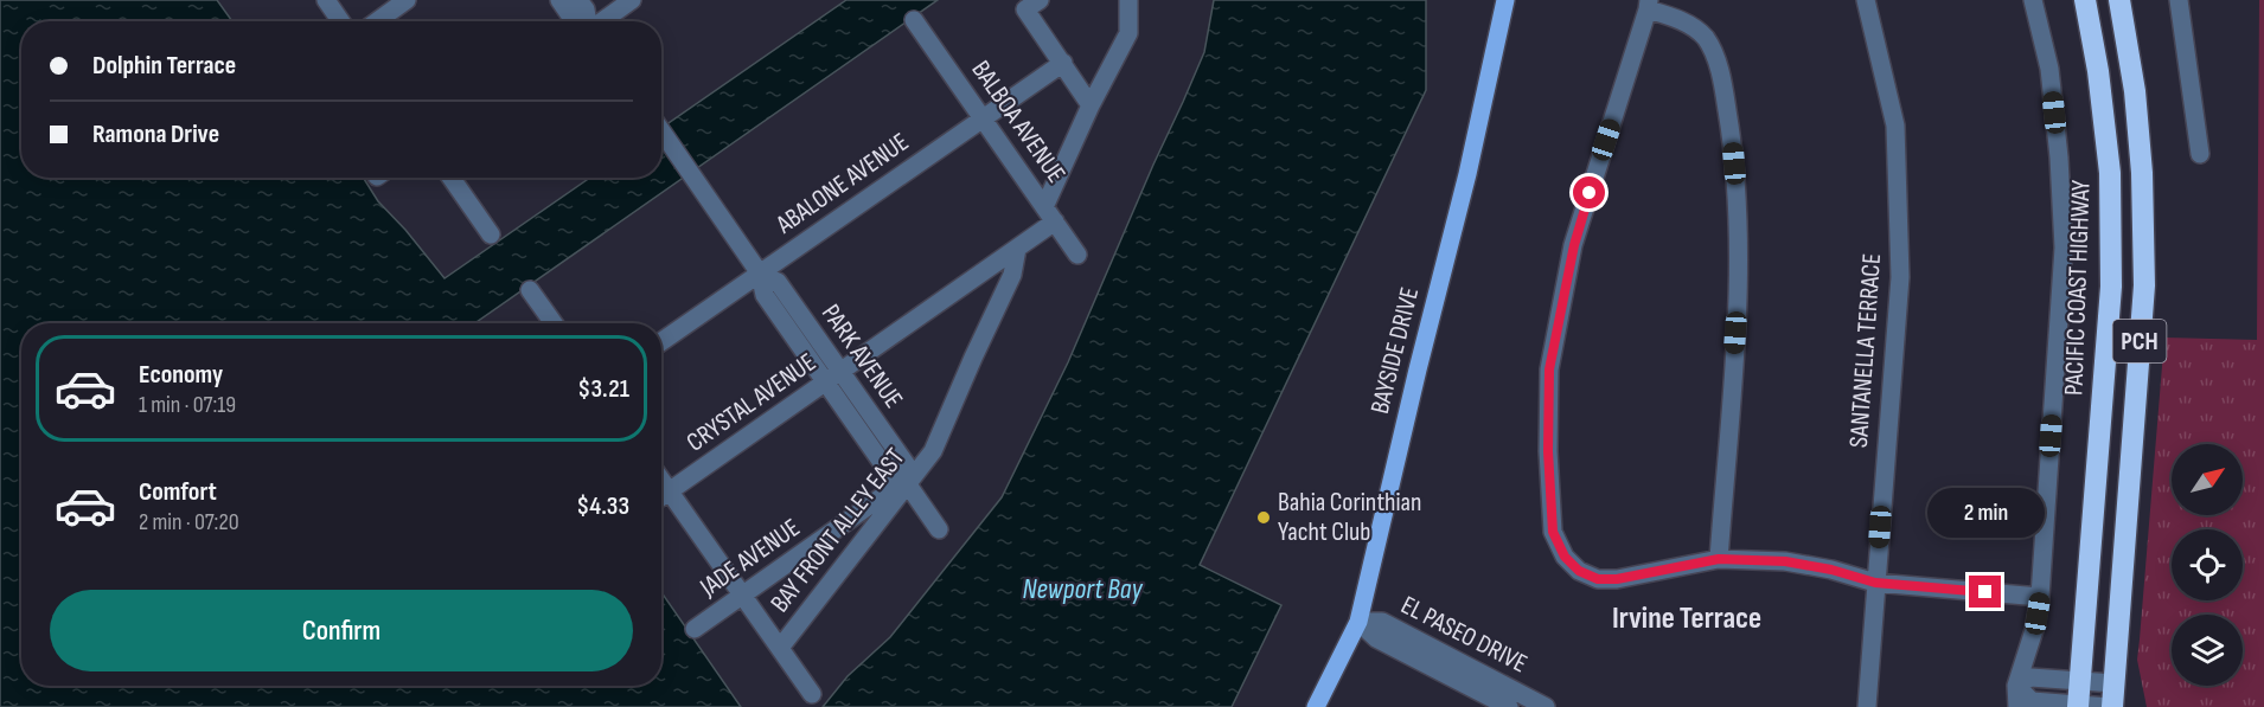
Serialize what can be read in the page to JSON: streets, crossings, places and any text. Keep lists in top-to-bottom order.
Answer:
{
  "streets": {
    "highway": ["PACIFIC COAST HIGHWAY", "PCH"],
    "main road": ["BAYSIDE DRIVE"],
    "street": [
      "BALBOA AVENUE",
      "ABALONE AVENUE",
      "SANTANELLA TERRACE",
      "PARK AVENUE",
      "CRYSTAL AVENUE",
      "BAY FRONT ALLEY EAST",
      "JADE AVENUE",
      "EL PASEO DRIVE"
    ]
  },
  "crossings": [
    ["BALBOA AVENUE", "ABALONE AVENUE"],
    ["BALBOA AVENUE", "CRYSTAL AVENUE"],
    ["ABALONE AVENUE", "PARK AVENUE"],
    ["BAYSIDE DRIVE", "EL PASEO DRIVE"],
    ["PARK AVENUE", "CRYSTAL AVENUE"],
    ["PARK AVENUE", "BAY FRONT ALLEY EAST"],
    ["PARK AVENUE", "JADE AVENUE"],
    ["CRYSTAL AVENUE", "BAY FRONT ALLEY EAST"],
    ["BAY FRONT ALLEY EAST", "JADE AVENUE"]
  ],
  "districts": ["Irvine Terrace"],
  "water": ["Newport Bay"],
  "places": ["Bahia Corinthian Yacht Club"],
  "north": "top right",
  "page": {
    "banner": ["Dolphin Terrace", "Ramona Drive"],
    "list": [
      {
        "name": "Economy",
        "note": "1 min · 07:19",
        "value": "$3.21"
      },
      {
        "name": "Comfort",
        "note": "2 min · 07:20",
        "value": "$4.33"
      }
    ],
    "bubble": "2 min",
    "buttons": "Confirm"
  }
}
